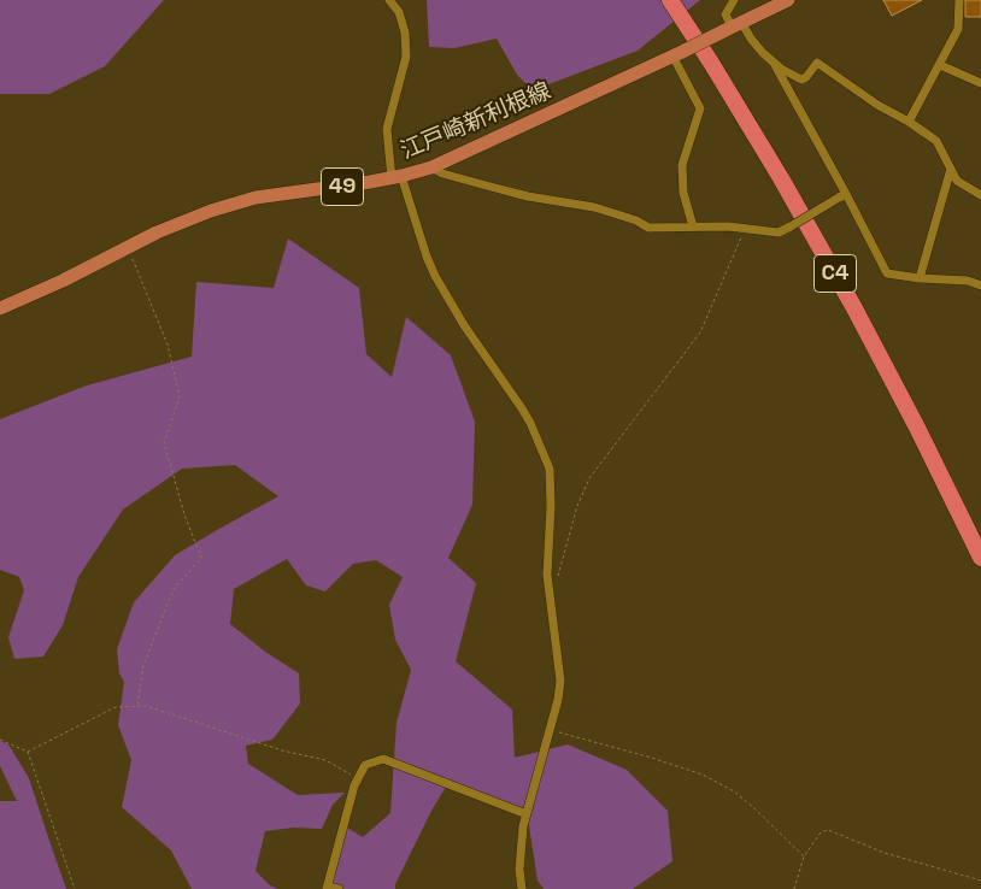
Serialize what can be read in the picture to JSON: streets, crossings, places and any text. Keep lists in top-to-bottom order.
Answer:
{
  "streets": {
    "highway": ["C4"],
    "main road": ["江戸崎新利根線", "49"]
  }
}
